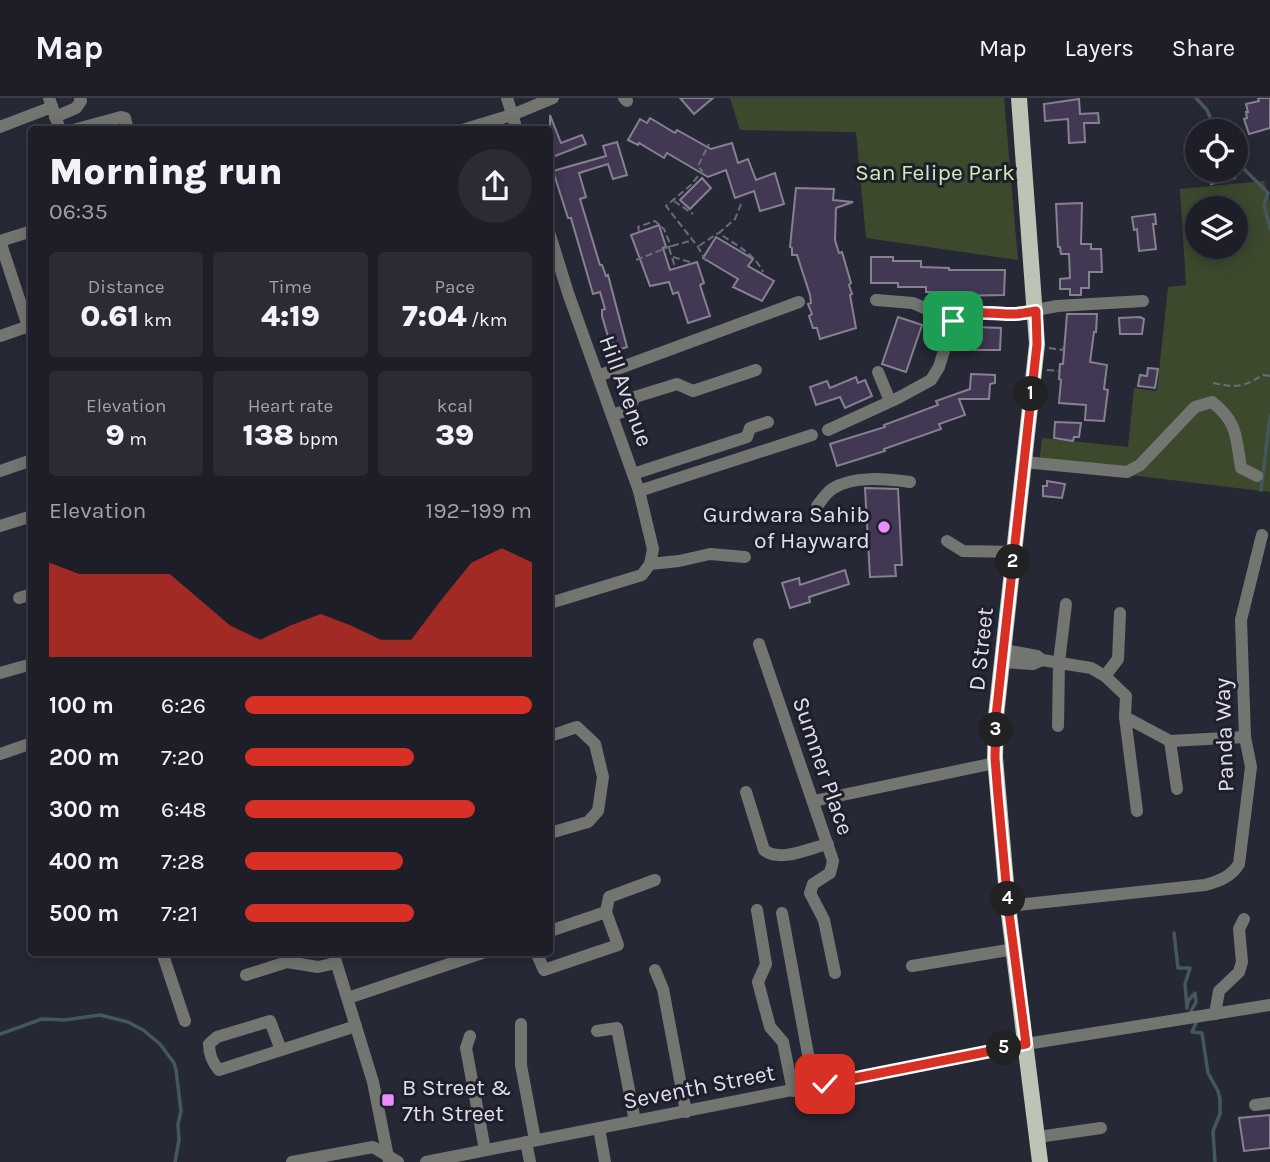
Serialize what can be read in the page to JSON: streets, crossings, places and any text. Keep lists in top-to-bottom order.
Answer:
{
  "streets": {
    "main road": ["D Street"],
    "street": [
      "Hill Avenue",
      "Panda Way",
      "Sumner Place",
      "Seventh Street"
    ]
  },
  "crossings": [
    ["D Street", "Panda Way"],
    ["D Street", "Seventh Street"]
  ],
  "parks": ["San Felipe Park"],
  "places": {
    "other": ["Gurdwara Sahib of Hayward"],
    "transit": ["B Street & 7th Street"]
  },
  "page": {
    "header": "Map",
    "nav": ["Map", "Layers", "Share"],
    "heading": ["Morning run", "06:35"],
    "stats": [
      ["Distance", "0.61 km"],
      ["Time", "4:19"],
      ["Pace", "7:04 /km"],
      ["Elevation", "9 m"],
      ["Heart rate", "138 bpm"],
      ["kcal", "39"]
    ],
    "pins": [
      "1",
      "2",
      "3",
      "4",
      "5"
    ],
    "chart": ["Elevation", "192–199 m"],
    "list": [
      {
        "name": "100 m",
        "note": "6:26"
      },
      {
        "name": "200 m",
        "note": "7:20"
      },
      {
        "name": "300 m",
        "note": "6:48"
      },
      {
        "name": "400 m",
        "note": "7:28"
      },
      {
        "name": "500 m",
        "note": "7:21"
      }
    ]
  }
}
